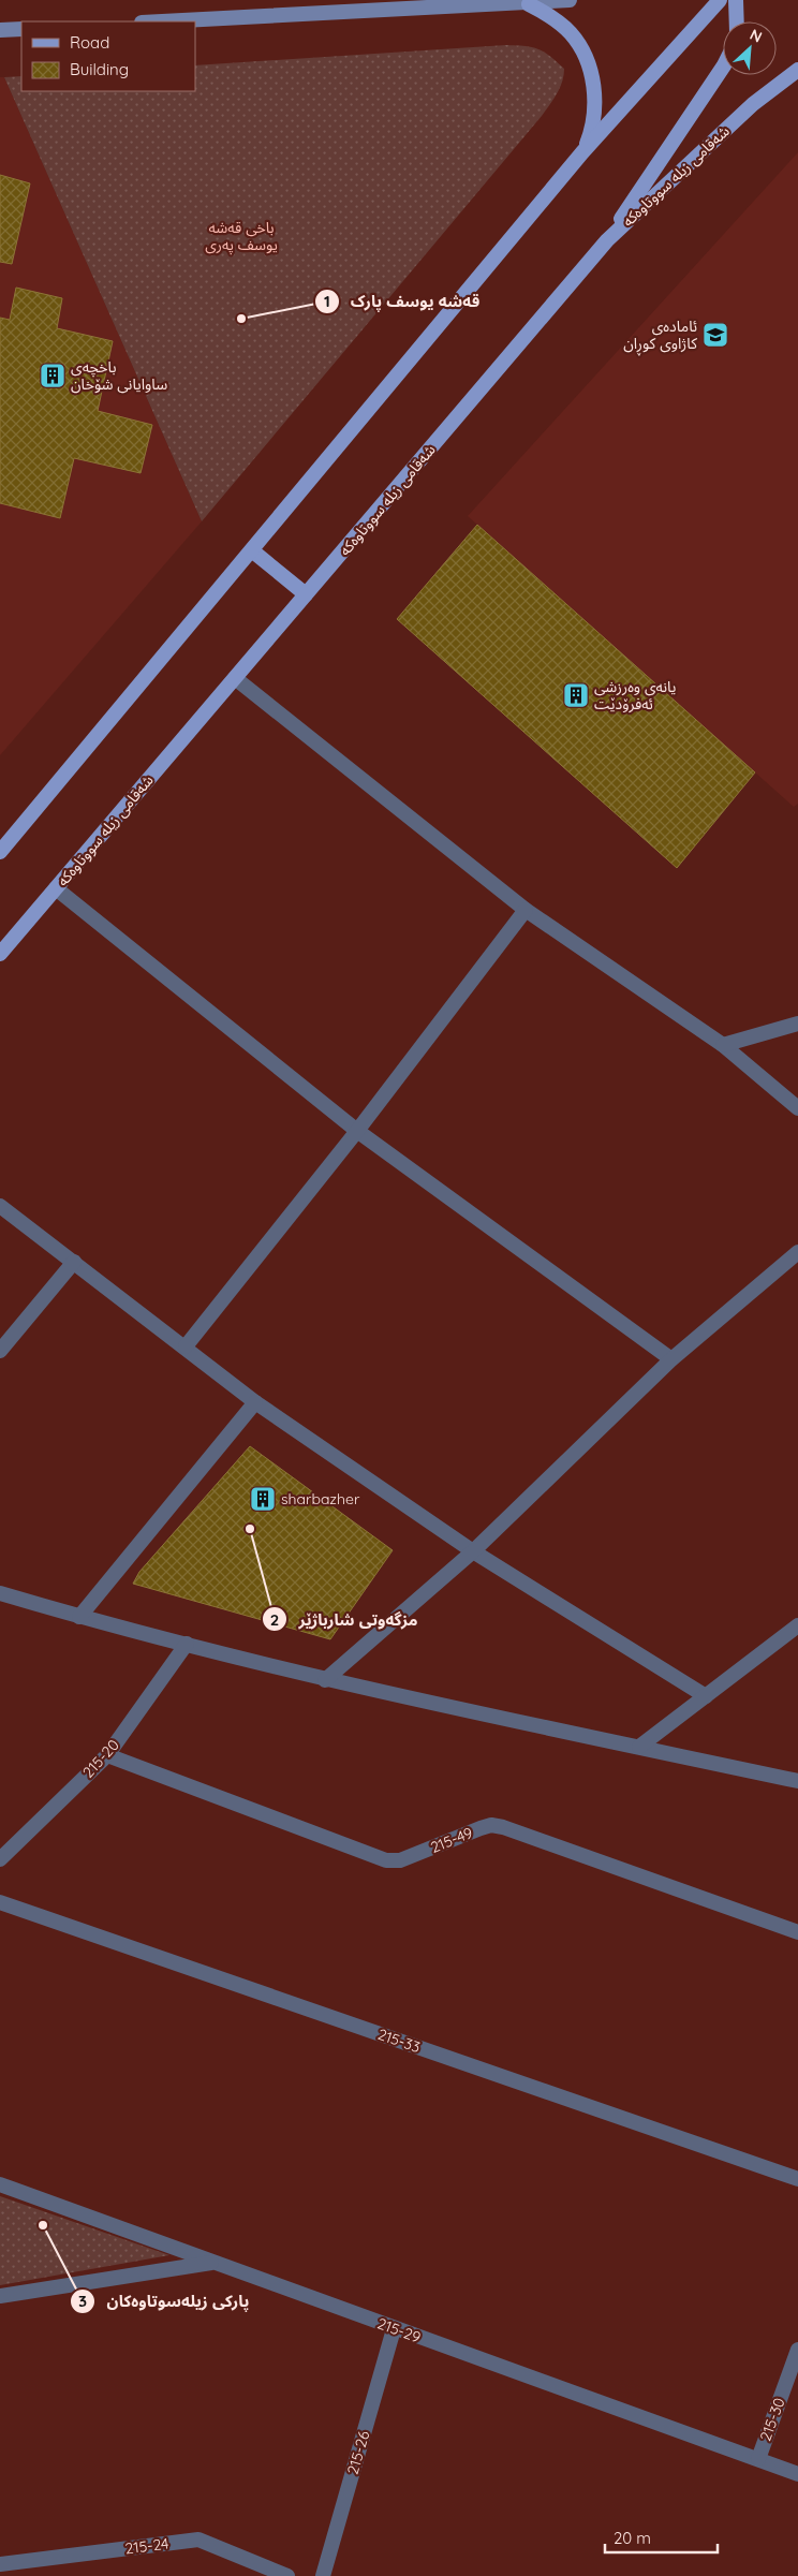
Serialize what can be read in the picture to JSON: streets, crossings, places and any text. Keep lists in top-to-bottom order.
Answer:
{
  "streets": {
    "main road": ["شەقامی زیلە سووتاوەکە"],
    "street": [
      "215-20",
      "215-49",
      "215-33",
      "215-29",
      "215-30",
      "215-26",
      "215-24"
    ]
  },
  "crossings": [
    ["215-20", "215-49"],
    ["215-29", "215-30"],
    ["215-29", "215-26"]
  ],
  "parks": ["باخی قەشە یوسف پەری"],
  "places": {
    "other": ["قەشە یوسف پارک", "مزگەوتی شارباژێر", "پارکی زیلەسوتاوەکان"],
    "school or university": ["ئامادەی کاژاوی کوڕان"],
    "building": ["باخچەی ساوایانی شۆخان", "یانەی وەرزشی ئەفرۆدێت", "sharbazher"]
  },
  "legend": ["Road", "Building"],
  "scale_bar": "20 m",
  "north": "top right"
}
